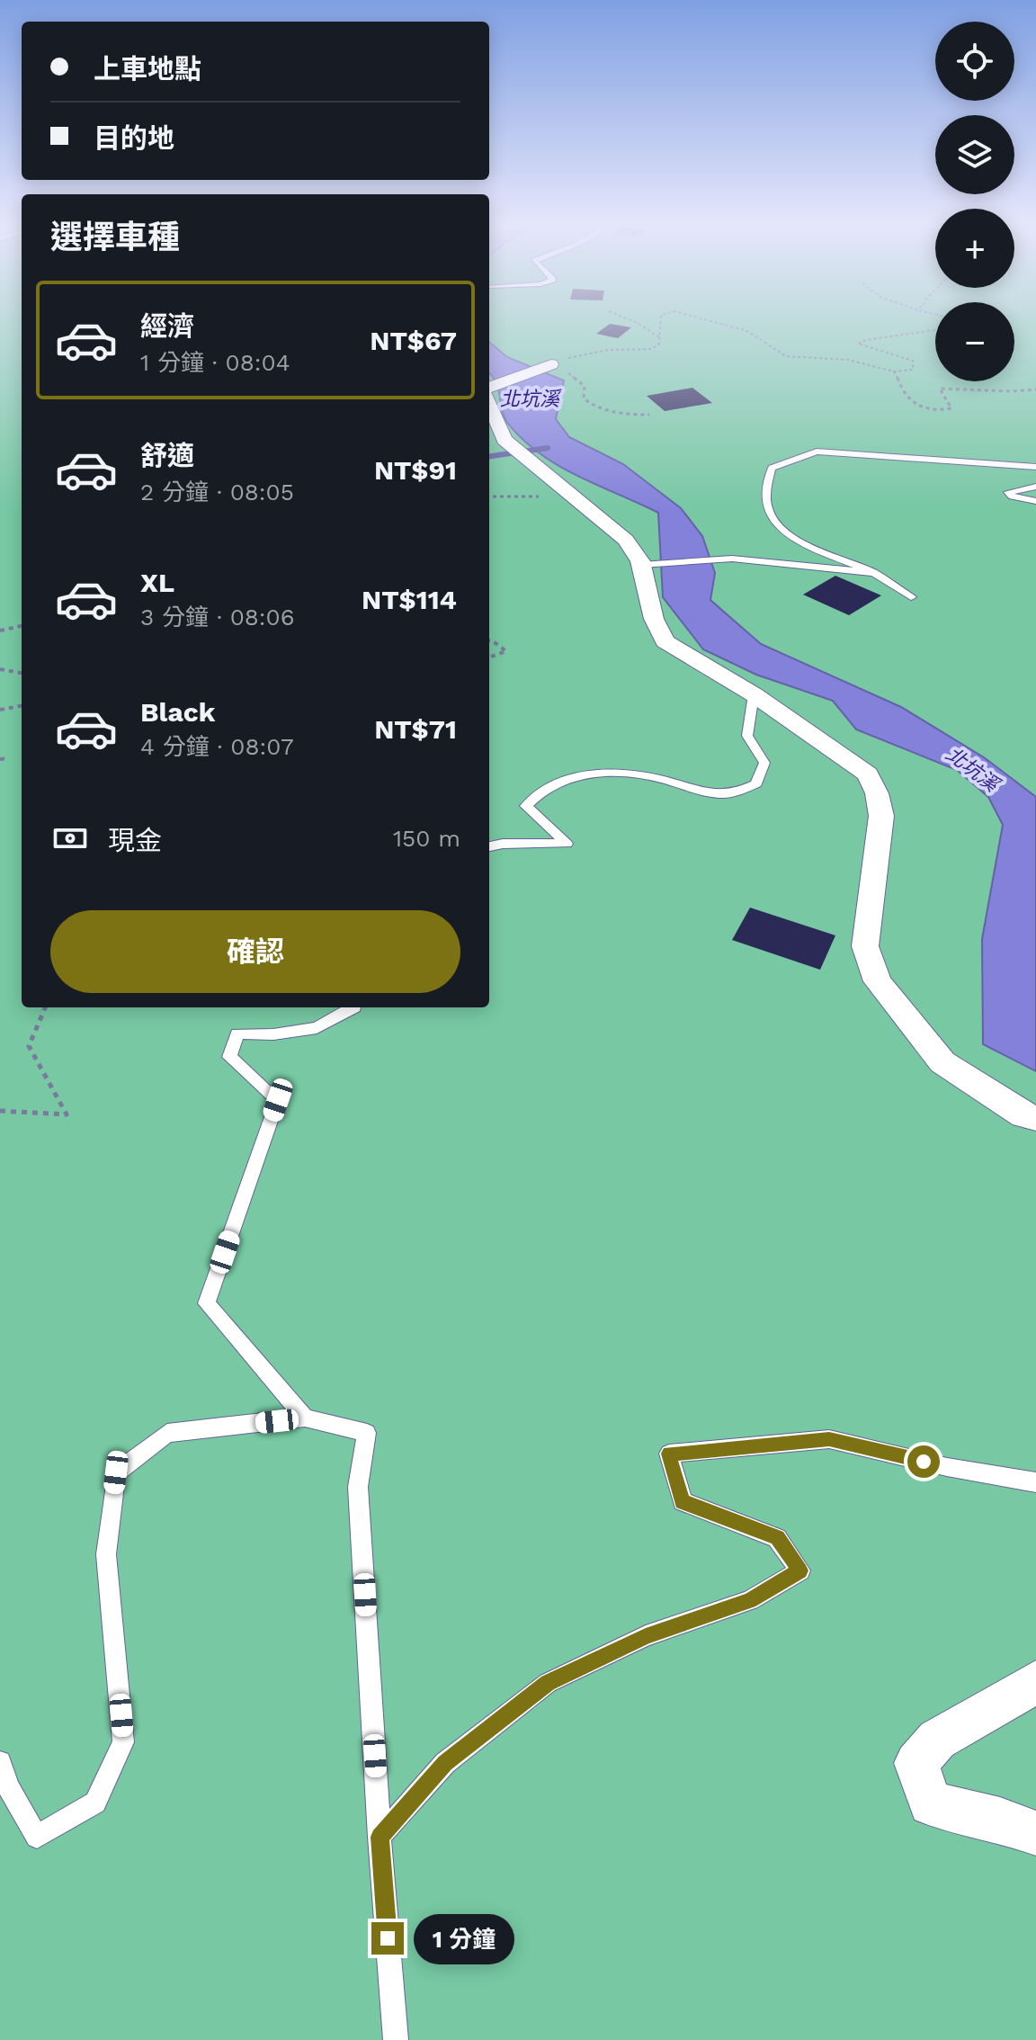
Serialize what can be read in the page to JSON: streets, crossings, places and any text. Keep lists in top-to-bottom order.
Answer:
{
  "water": ["北坑溪"],
  "page": {
    "map_buttons": ["+", "−"],
    "banner": ["上車地點", "目的地"],
    "heading": "選擇車種",
    "list": [
      {
        "name": "經濟",
        "note": "1 分鐘 · 08:04",
        "value": "NT$67"
      },
      {
        "name": "舒適",
        "note": "2 分鐘 · 08:05",
        "value": "NT$91"
      },
      {
        "name": "XL",
        "note": "3 分鐘 · 08:06",
        "value": "NT$114"
      },
      {
        "name": "Black",
        "note": "4 分鐘 · 08:07",
        "value": "NT$71"
      }
    ],
    "pay": ["現金", "150 m"],
    "buttons": "確認",
    "bubble": "1 分鐘"
  }
}
